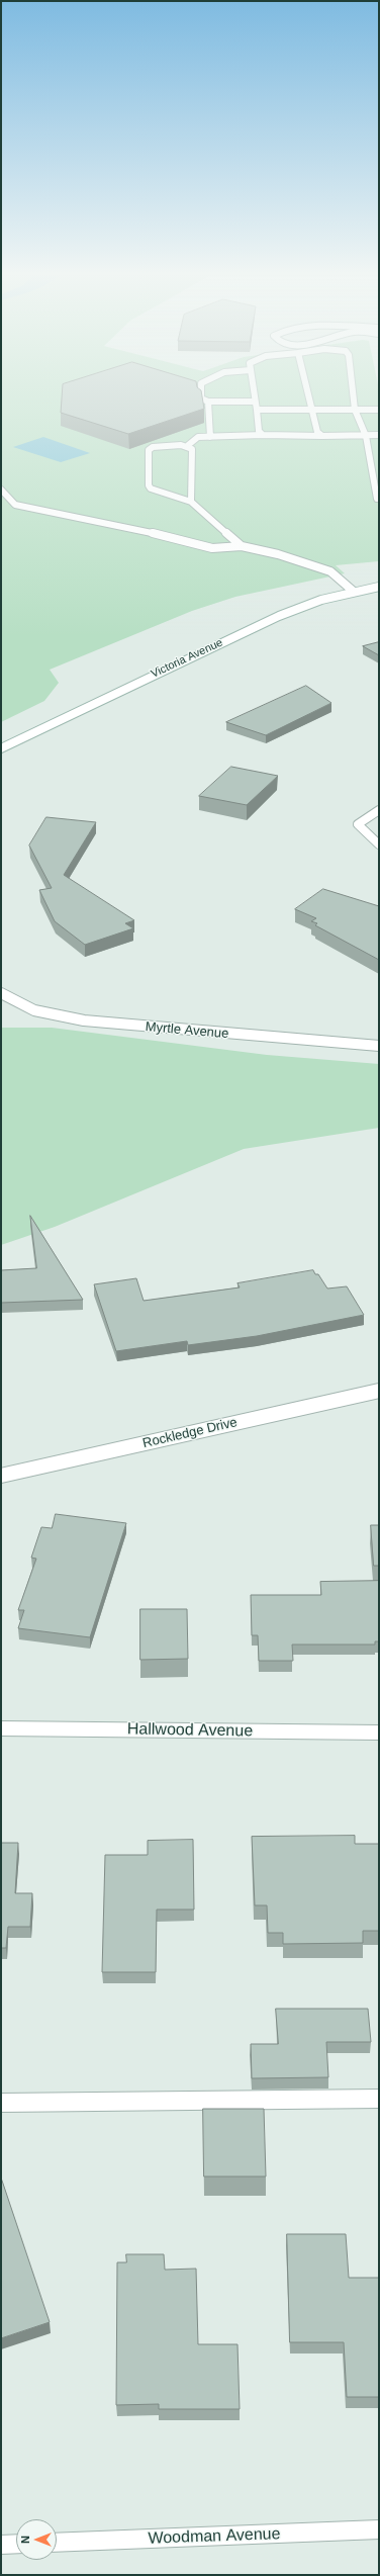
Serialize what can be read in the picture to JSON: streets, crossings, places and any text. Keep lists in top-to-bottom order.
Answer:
{
  "streets": {
    "street": [
      "Victoria Avenue",
      "Myrtle Avenue",
      "Rockledge Drive",
      "Hallwood Avenue",
      "Woodman Avenue"
    ]
  },
  "north": "left"
}
